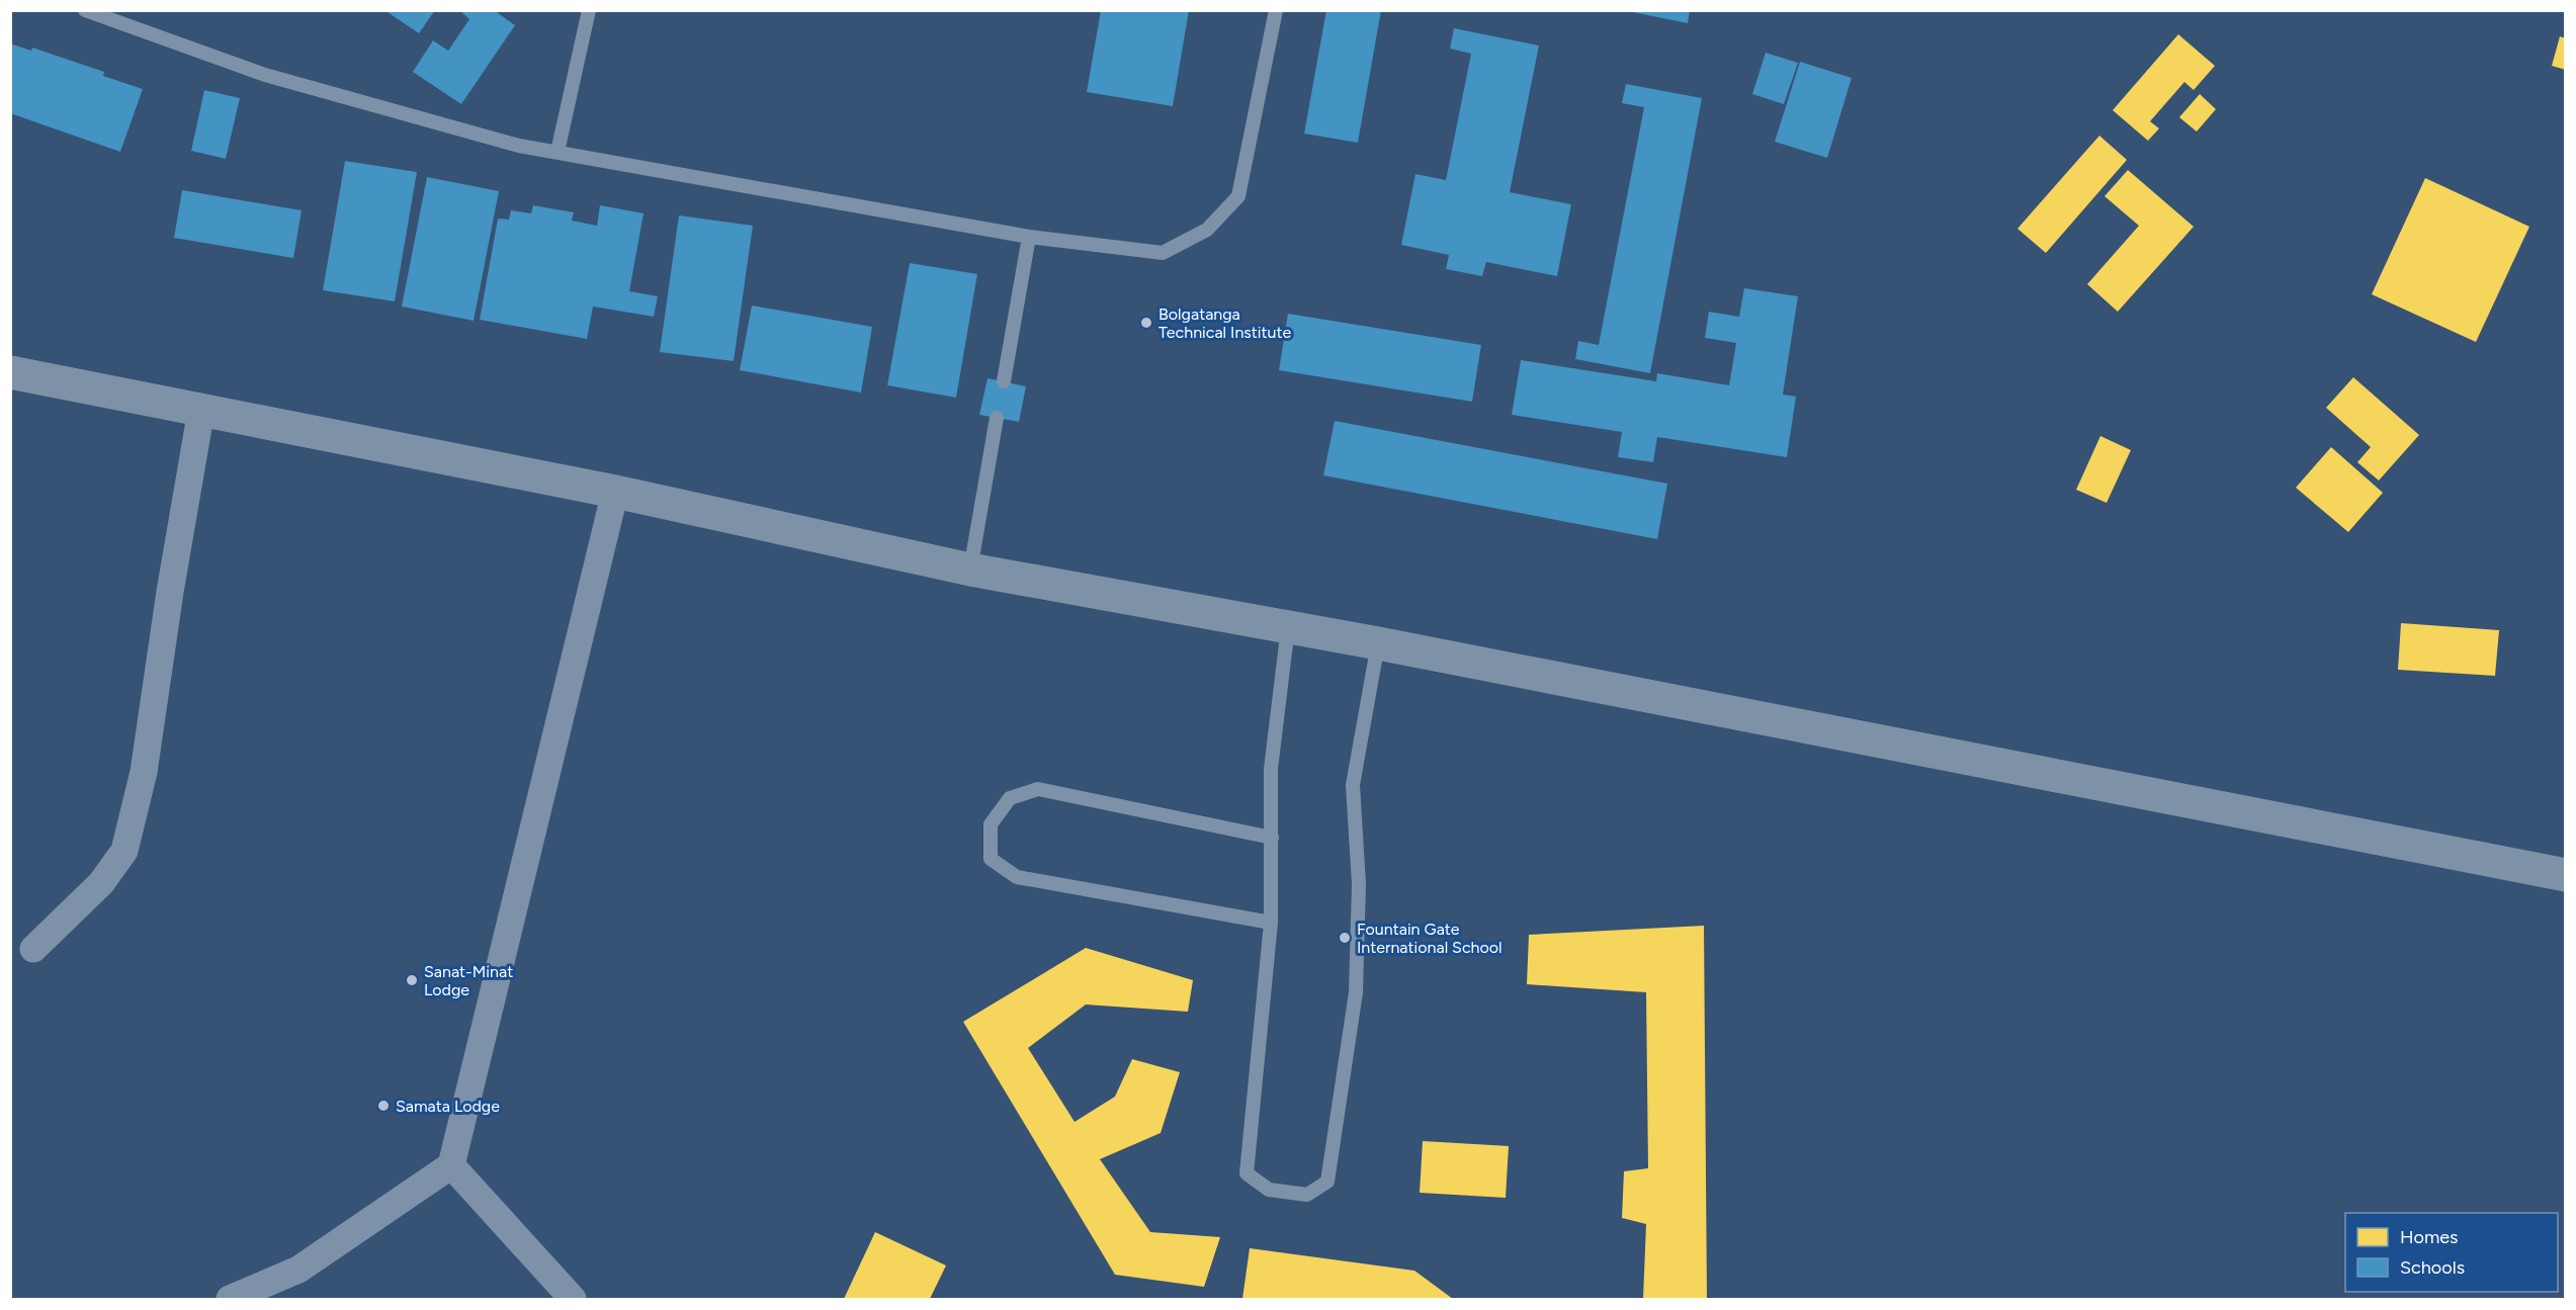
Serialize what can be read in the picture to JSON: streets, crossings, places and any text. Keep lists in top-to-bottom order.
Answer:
{
  "places": [
    "Bolgatanga Technical Institute",
    "Fountain Gate International School",
    "Sanat-Minat Lodge",
    "Samata Lodge"
  ],
  "legend": ["Homes", "Schools"]
}
